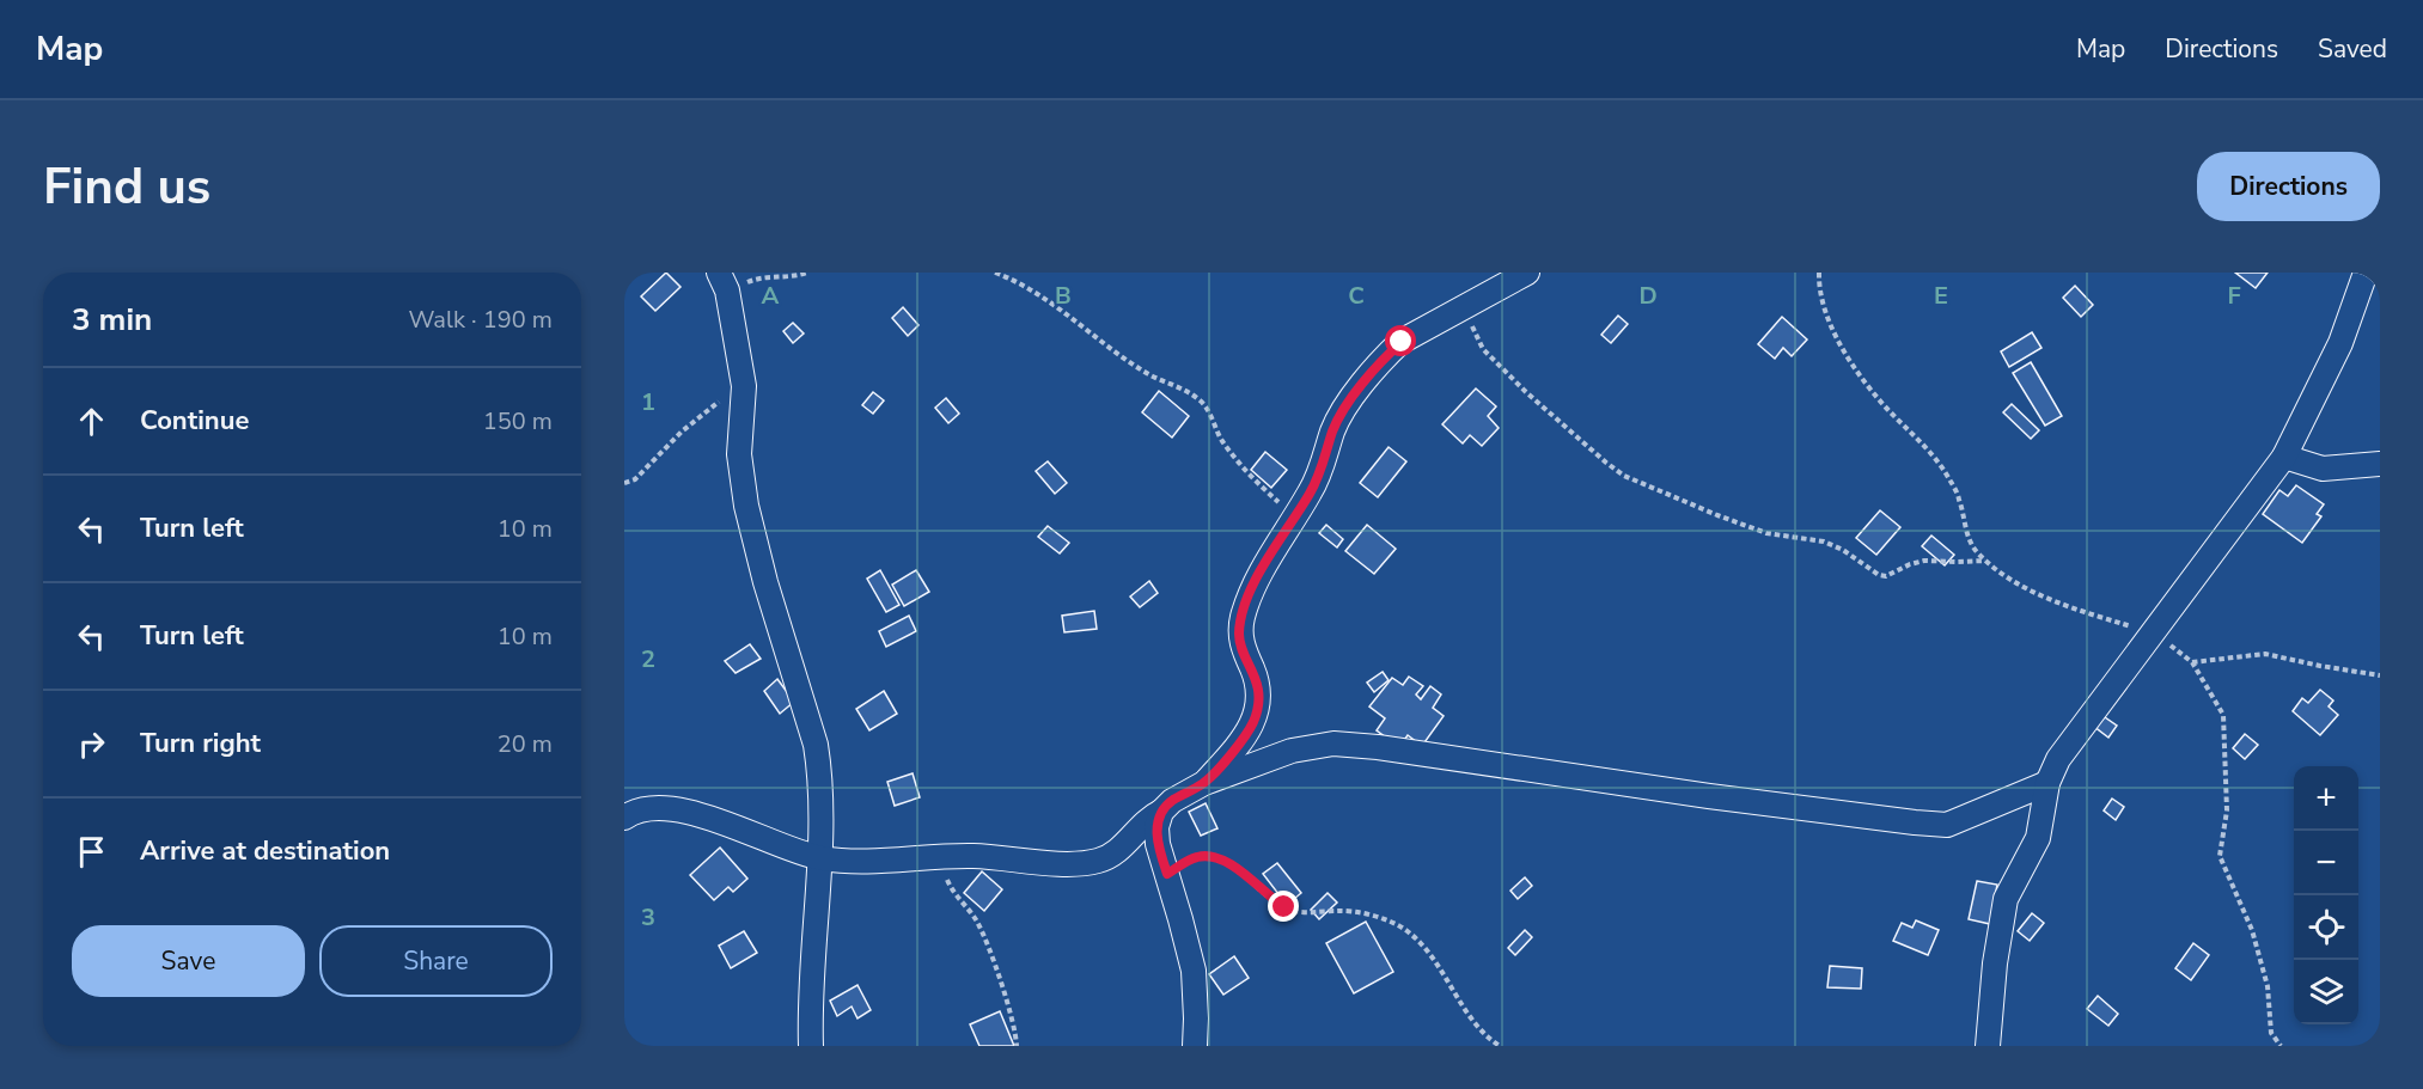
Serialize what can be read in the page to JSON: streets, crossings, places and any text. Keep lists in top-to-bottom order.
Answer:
{
  "page": {
    "header": "Map",
    "nav": ["Map", "Directions", "Saved"],
    "buttons": [
      "Directions",
      ["Save", "Share"]
    ],
    "title": "Find us",
    "heading": ["3 min", "Walk · 190 m"],
    "list": [
      ["Continue", "150 m"],
      ["Turn left", "10 m"],
      ["Turn left", "10 m"],
      ["Turn right", "20 m"],
      "Arrive at destination"
    ],
    "map_buttons": ["+", "−"]
  },
  "grid": {
    "columns": [
      "A",
      "B",
      "C",
      "D",
      "E",
      "F"
    ],
    "rows": ["1", "2", "3"]
  }
}
